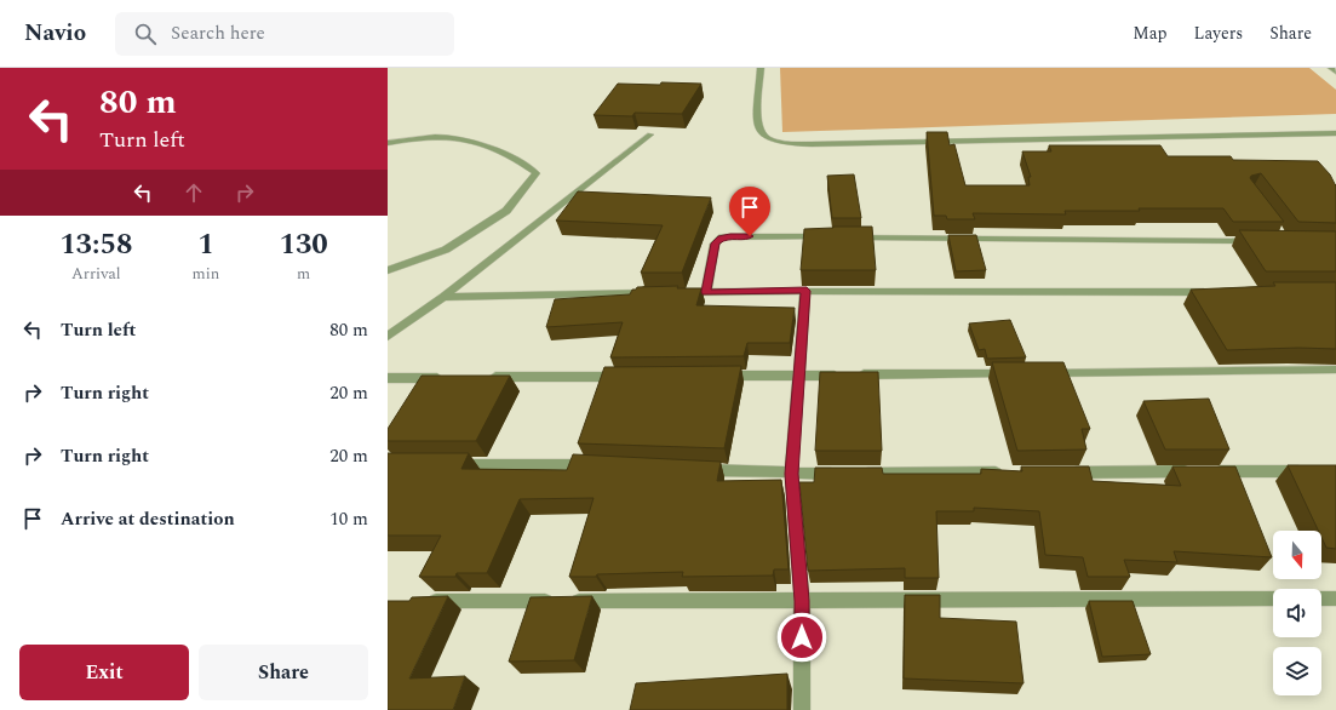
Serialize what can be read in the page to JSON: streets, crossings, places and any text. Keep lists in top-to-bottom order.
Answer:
{
  "north": "bottom",
  "page": {
    "header": "Navio",
    "search": "Search here",
    "nav": ["Map", "Layers", "Share"],
    "turn": ["80 m", "Turn left"],
    "eta": [
      "13:58",
      "Arrival",
      "1",
      "min",
      "130",
      "m"
    ],
    "list": [
      {
        "name": "Turn left",
        "value": "80 m"
      },
      {
        "name": "Turn right",
        "value": "20 m"
      },
      {
        "name": "Turn right",
        "value": "20 m"
      },
      {
        "name": "Arrive at destination",
        "value": "10 m"
      }
    ],
    "buttons": ["Exit", "Share"]
  }
}
